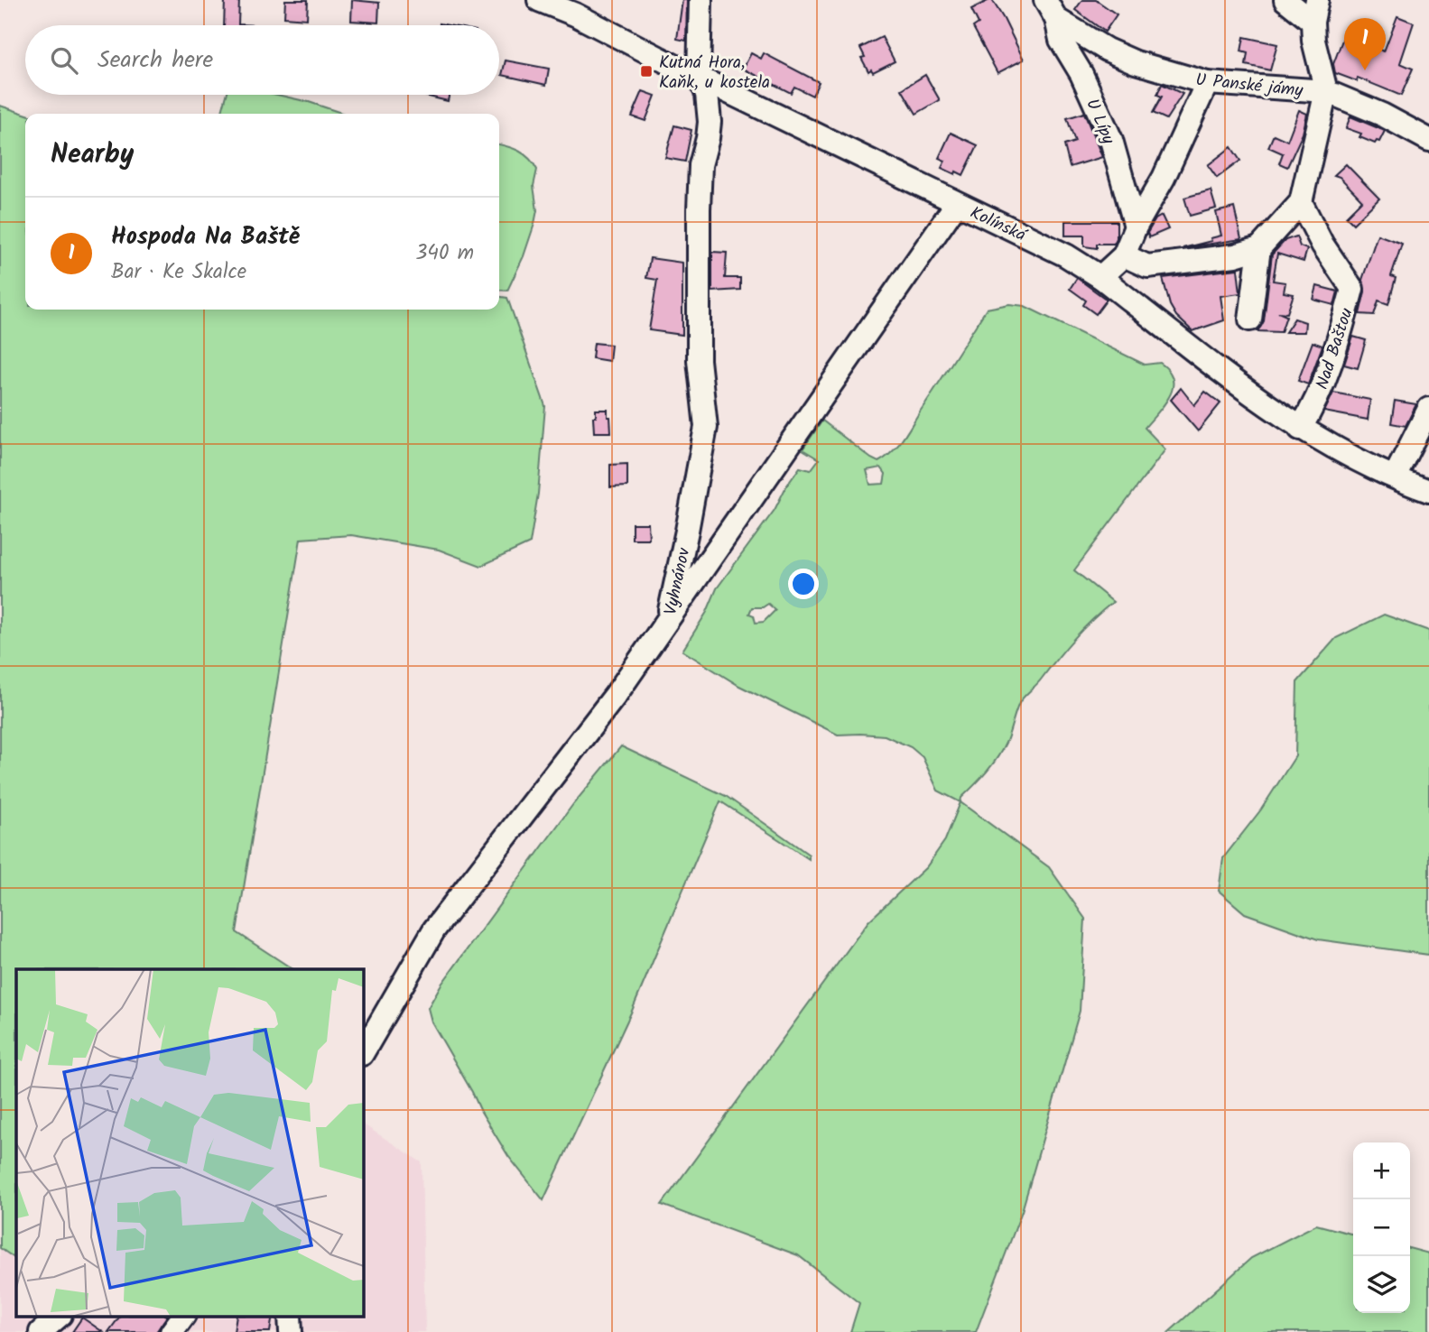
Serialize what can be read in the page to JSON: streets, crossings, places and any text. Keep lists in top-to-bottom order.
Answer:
{
  "streets": {
    "street": [
      "U Panské jámy",
      "U Lípy",
      "Kolínská",
      "Nad Baštou",
      "Vyhnánov"
    ]
  },
  "crossings": [
    ["U Panské jámy", "U Lípy"],
    ["Kolínská", "Nad Baštou"],
    ["Kolínská", "Vyhnánov"]
  ],
  "places": {
    "transit": ["Kutná Hora, Kaňk, u kostela"]
  },
  "page": {
    "pins": "1",
    "search": "Search here",
    "heading": "Nearby",
    "list": [
      {
        "mark": "1",
        "name": "Hospoda Na Baště",
        "note": "Bar · Ke Skalce",
        "value": "340 m"
      }
    ],
    "map_buttons": ["+", "−"]
  }
}
